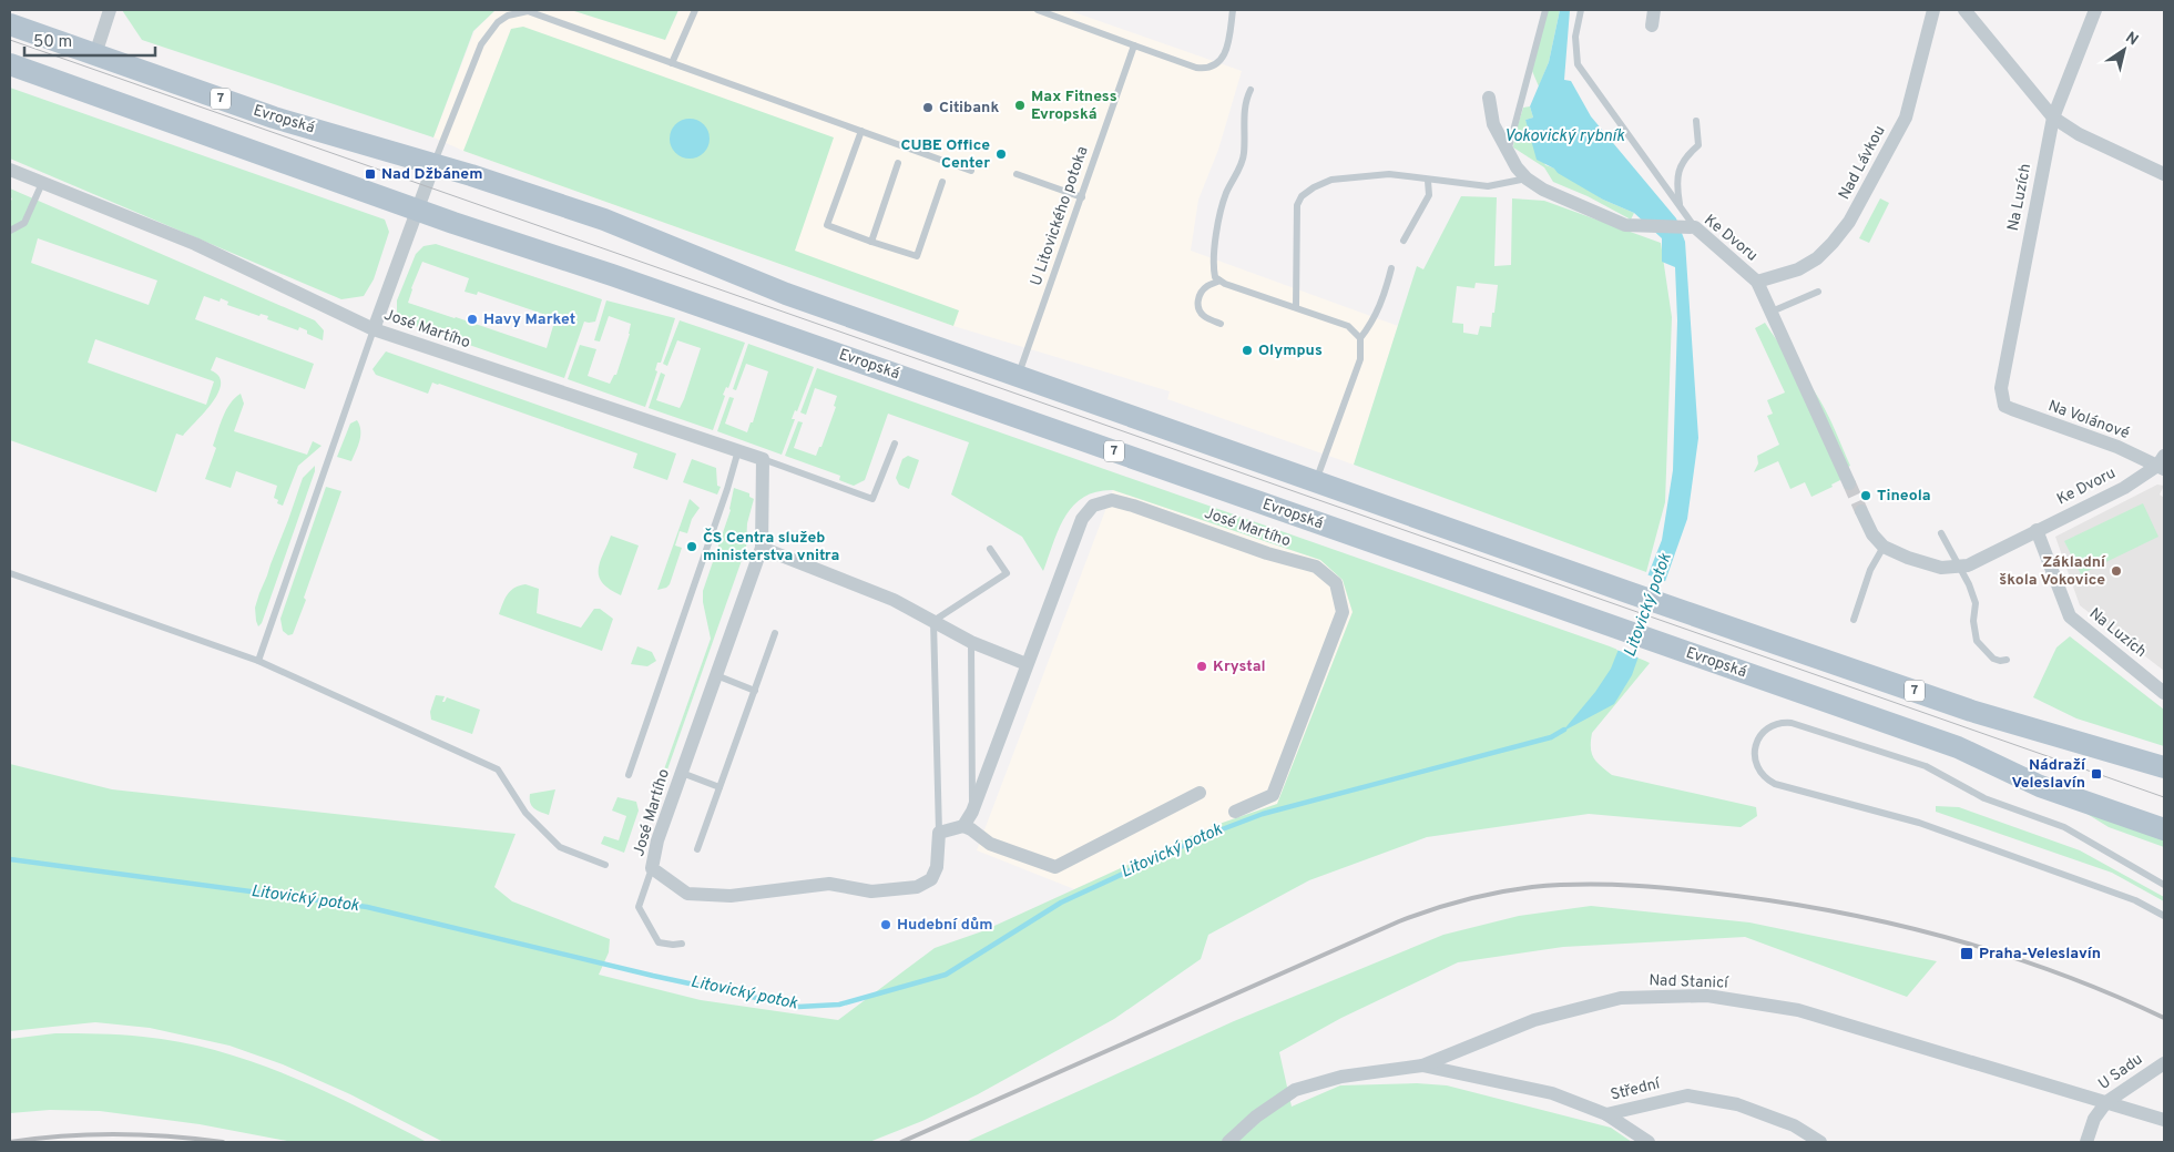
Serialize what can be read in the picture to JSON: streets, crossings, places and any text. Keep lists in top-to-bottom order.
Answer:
{
  "streets": {
    "main road": ["7", "Evropská"],
    "street": [
      "Nad Lávkou",
      "Na Luzích",
      "Ke Dvoru",
      "José Martího",
      "Na Volánové",
      "Nad Stanicí",
      "U Sadu",
      "Střední"
    ],
    "lane": ["U Litovického potoka"]
  },
  "crossings": [
    ["Evropská", "U Litovického potoka"],
    ["Nad Lávkou", "Ke Dvoru"],
    ["Na Luzích", "Ke Dvoru"],
    ["Na Luzích", "Na Volánové"],
    ["Ke Dvoru", "Na Volánové"],
    ["Nad Stanicí", "U Sadu"],
    ["Nad Stanicí", "Střední"]
  ],
  "water": ["Vokovický rybník", "Litovický potok"],
  "places": {
    "other": [
      "Max Fitness Evropská",
      "Citibank",
      "CUBE Office Center",
      "Havy Market",
      "Olympus",
      "Tineola",
      "ČS Centra služeb ministerstva vnitra",
      "Základní škola Vokovice",
      "Krystal",
      "Hudební dům"
    ],
    "transit": ["Nad Džbánem", "Nádraží Veleslavín", "Praha-Veleslavín"]
  },
  "scale_bar": "50 m",
  "north": "top right"
}
